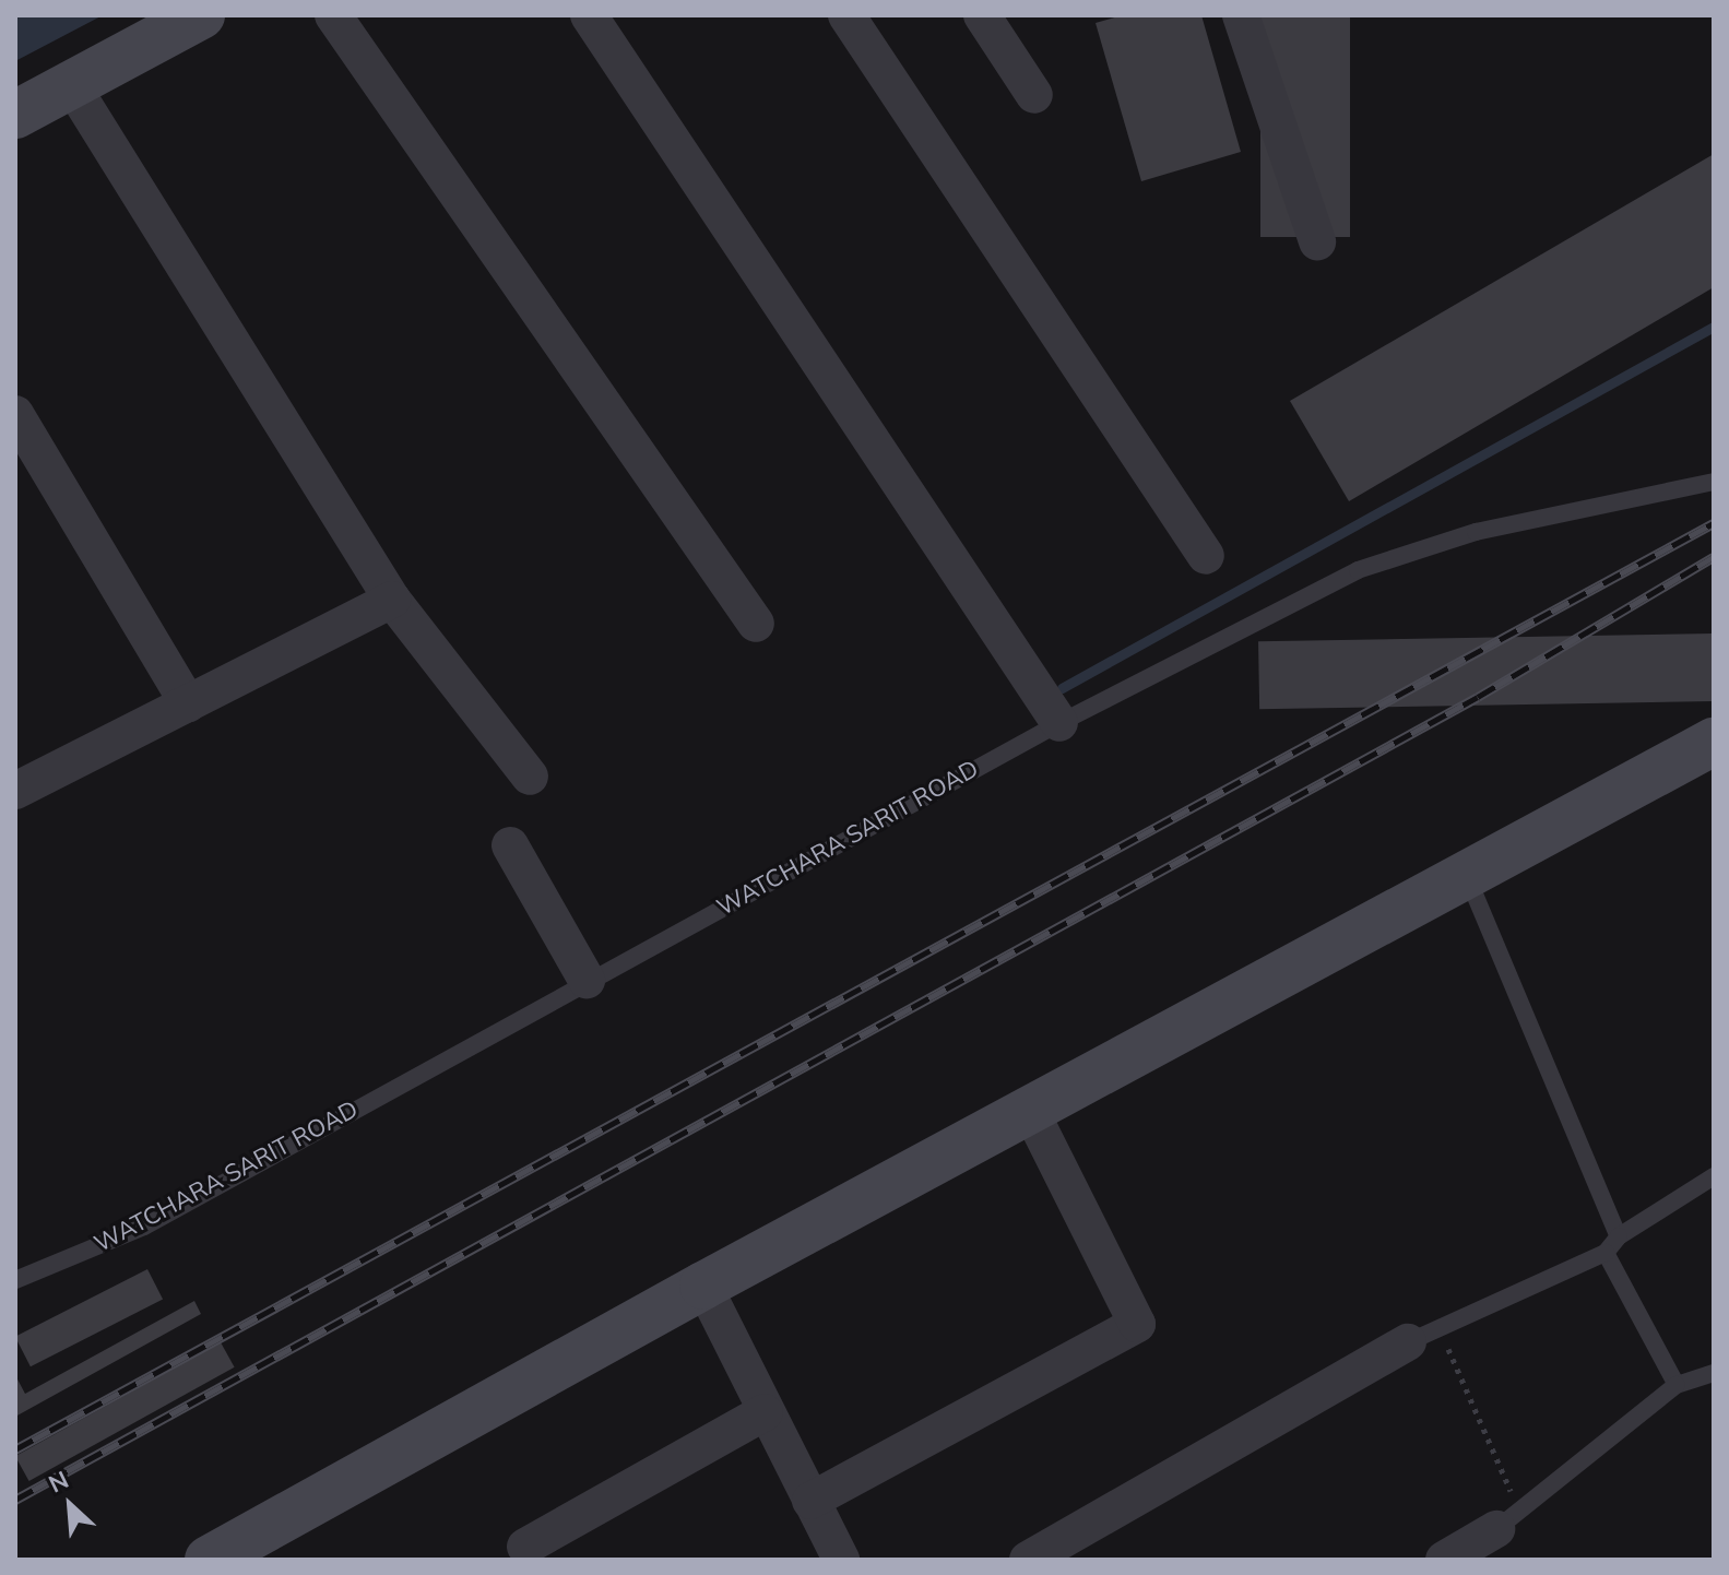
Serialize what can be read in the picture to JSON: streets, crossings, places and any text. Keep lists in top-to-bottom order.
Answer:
{
  "streets": {
    "lane": ["WATCHARA SARIT ROAD"]
  },
  "north": "top left"
}
